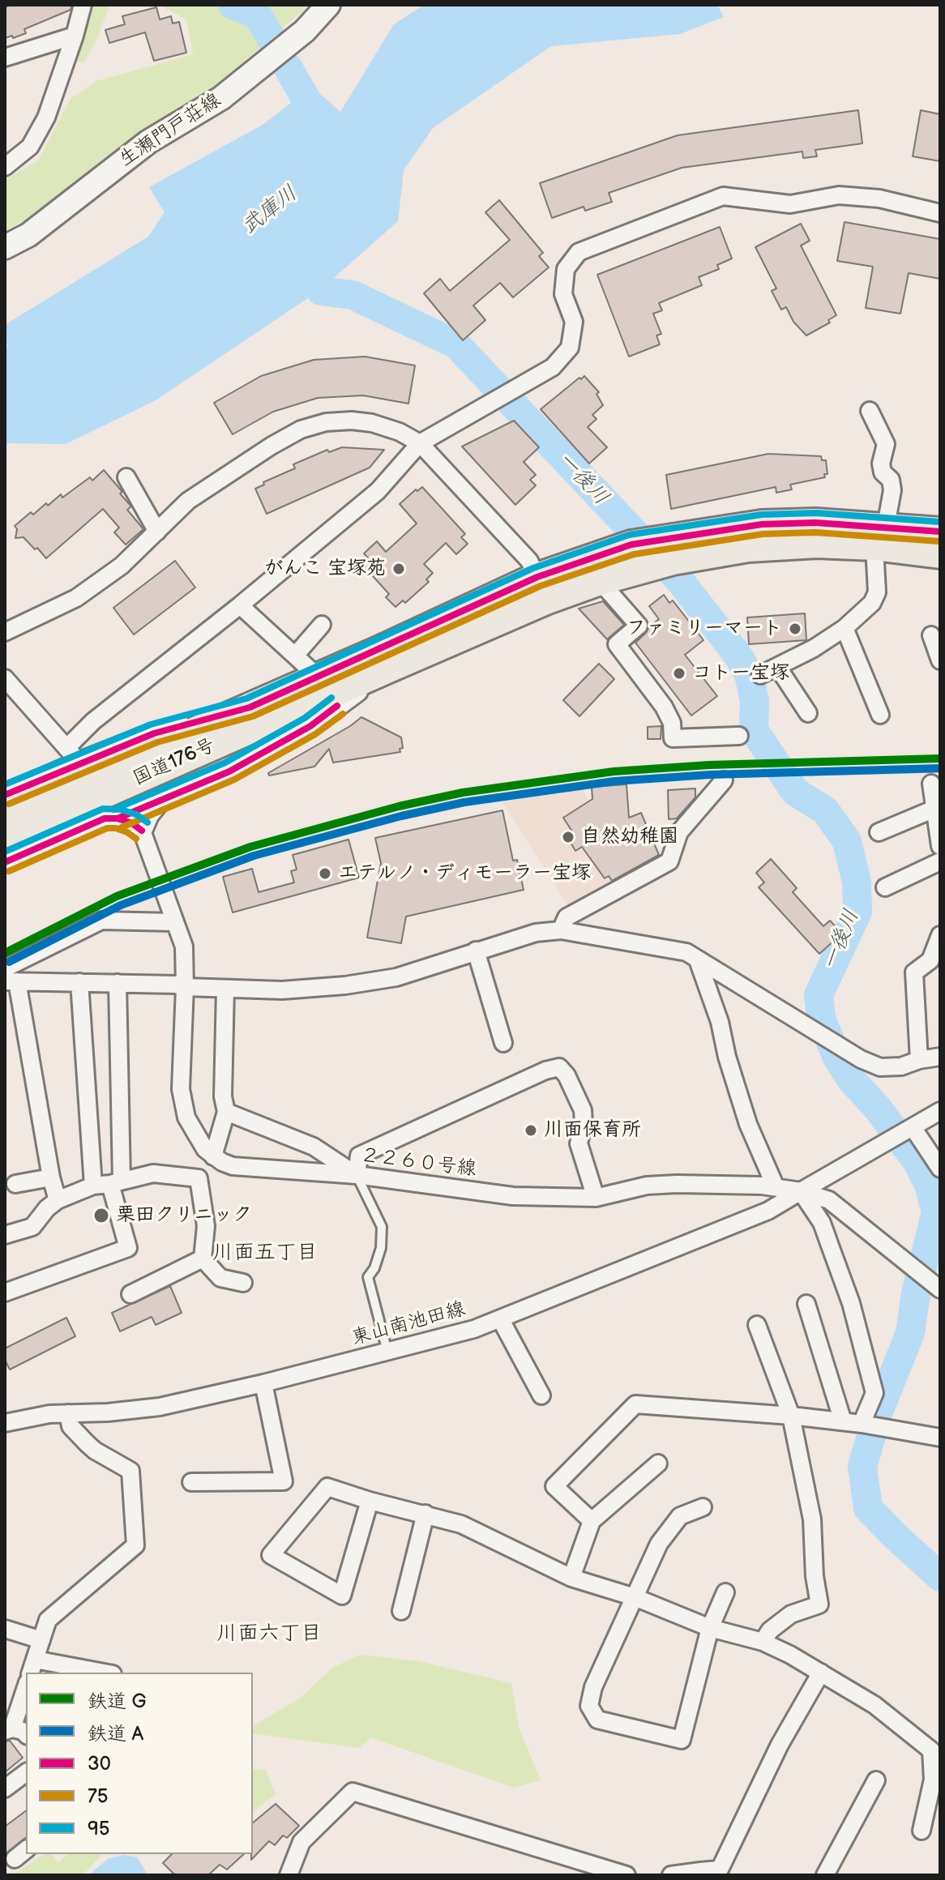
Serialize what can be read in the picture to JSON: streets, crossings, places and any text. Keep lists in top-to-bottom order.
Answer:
{
  "streets": {
    "highway": ["国道176号"],
    "main road": ["生瀬門戸荘線"],
    "street": ["２２６０号線", "東山南池田線"]
  },
  "crossings": [
    ["２２６０号線", "東山南池田線"]
  ],
  "districts": ["川面五丁目", "川面六丁目"],
  "water": ["武庫川", "一後川"],
  "places": [
    "がんこ 宝塚苑",
    "ファミリーマート",
    "コトー宝塚",
    "自然幼稚園",
    "エテルノ・ディモーラー宝塚",
    "川面保育所",
    "栗田クリニック"
  ],
  "lines": [
    "transit line 95",
    "transit line 30",
    "transit line 75",
    "rail line G",
    "rail line A"
  ],
  "legend": [
    "鉄道 G",
    "鉄道 A",
    "30",
    "75",
    "95"
  ]
}
